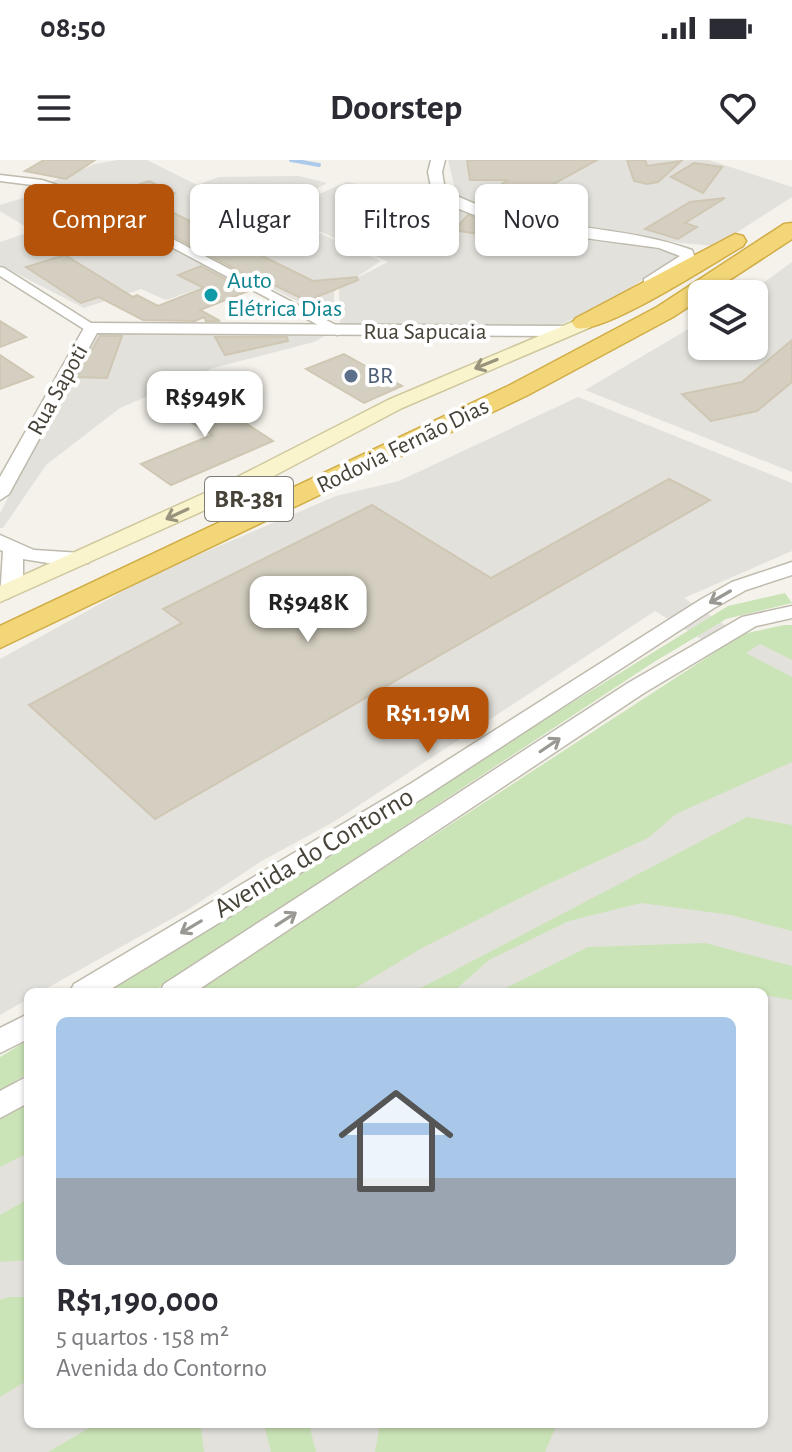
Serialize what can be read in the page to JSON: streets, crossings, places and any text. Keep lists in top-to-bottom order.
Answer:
{
  "streets": {
    "highway": ["Rodovia Fernão Dias", "BR-381"],
    "street": ["Rua Sapucaia", "Rua Sapoti", "Avenida do Contorno"]
  },
  "crossings": [
    ["Rua Sapucaia", "Rua Sapoti"],
    ["Rua Sapucaia", "BR-381"],
    ["Rodovia Fernão Dias", "BR-381"]
  ],
  "places": ["Auto Elétrica Dias", "BR"],
  "page": {
    "status": "08:50",
    "header": "Doorstep",
    "chip": [
      "Comprar",
      "Alugar",
      "Filtros",
      "Novo"
    ],
    "price": ["R$949K", "R$948K", "R$1.19M"],
    "list": [
      {
        "name": "R$1,190,000",
        "note": "5 quartos · 158 m² · Avenida do Contorno"
      }
    ]
  }
}
